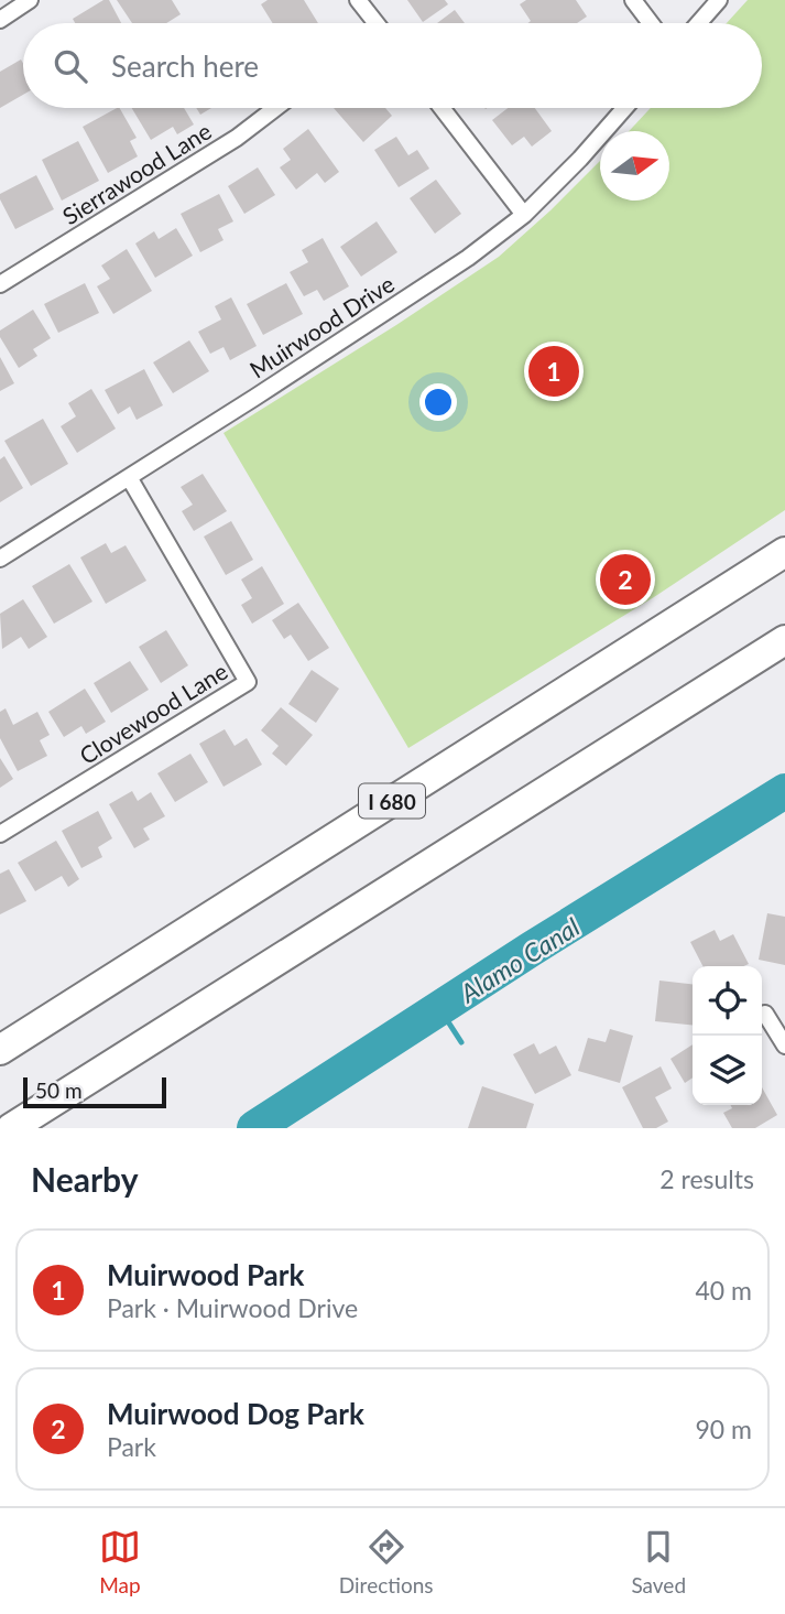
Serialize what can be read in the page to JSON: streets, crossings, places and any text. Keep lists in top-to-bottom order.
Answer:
{
  "streets": {
    "highway": ["I 680"],
    "street": ["Sierrawood Lane", "Muirwood Drive", "Clovewood Lane"]
  },
  "crossings": [
    ["Muirwood Drive", "Clovewood Lane"]
  ],
  "water": ["Alamo Canal"],
  "scale_bar": "50 m",
  "north": "right",
  "page": {
    "search": "Search here",
    "pins": ["1", "2"],
    "scale": "50 m",
    "heading": ["Nearby", "2 results"],
    "list": [
      {
        "mark": "1",
        "name": "Muirwood Park",
        "note": "Park · Muirwood Drive",
        "value": "40 m"
      },
      {
        "mark": "2",
        "name": "Muirwood Dog Park",
        "note": "Park",
        "value": "90 m"
      }
    ],
    "nav": ["Map", "Directions", "Saved"]
  }
}
